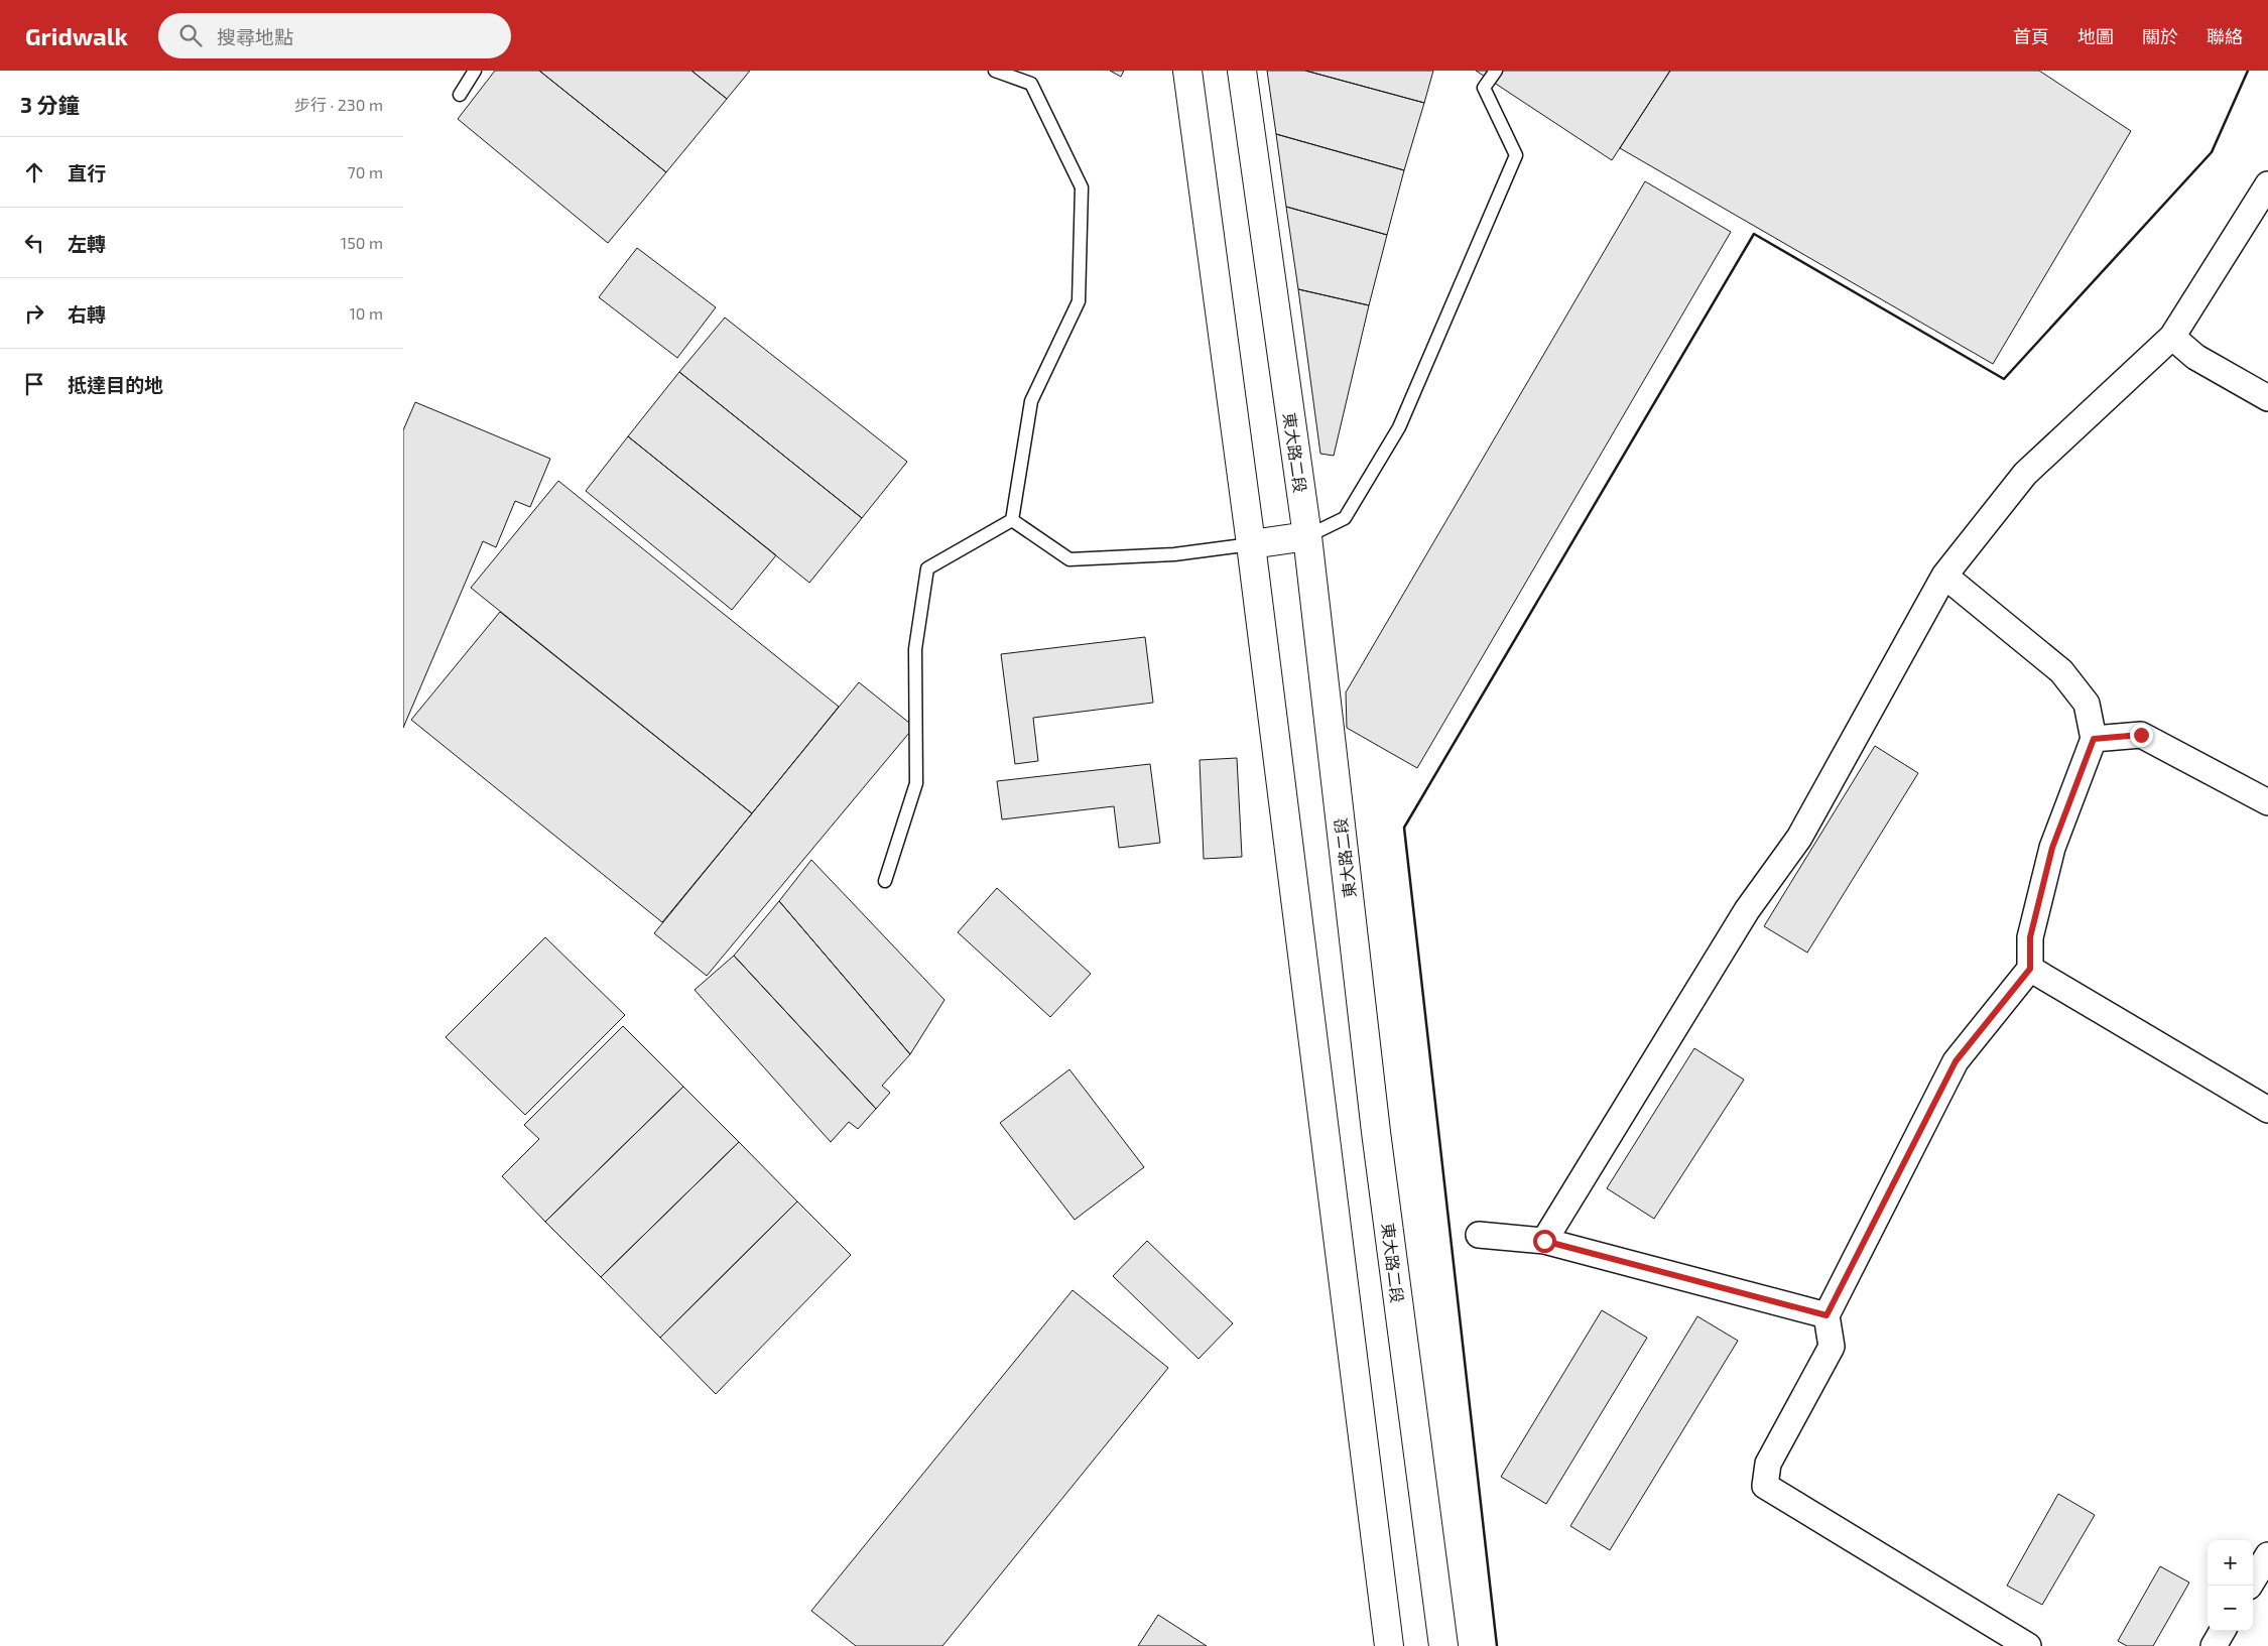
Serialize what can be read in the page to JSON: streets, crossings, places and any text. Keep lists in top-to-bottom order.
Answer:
{
  "streets": {
    "street": ["東大路二段"]
  },
  "page": {
    "header": "Gridwalk",
    "search": "搜尋地點",
    "nav": [
      "首頁",
      "地圖",
      "關於",
      "聯絡"
    ],
    "heading": ["3 分鐘", "步行 · 230 m"],
    "list": [
      ["直行", "70 m"],
      ["左轉", "150 m"],
      ["右轉", "10 m"],
      "抵達目的地"
    ],
    "map_buttons": ["+", "−"]
  }
}
